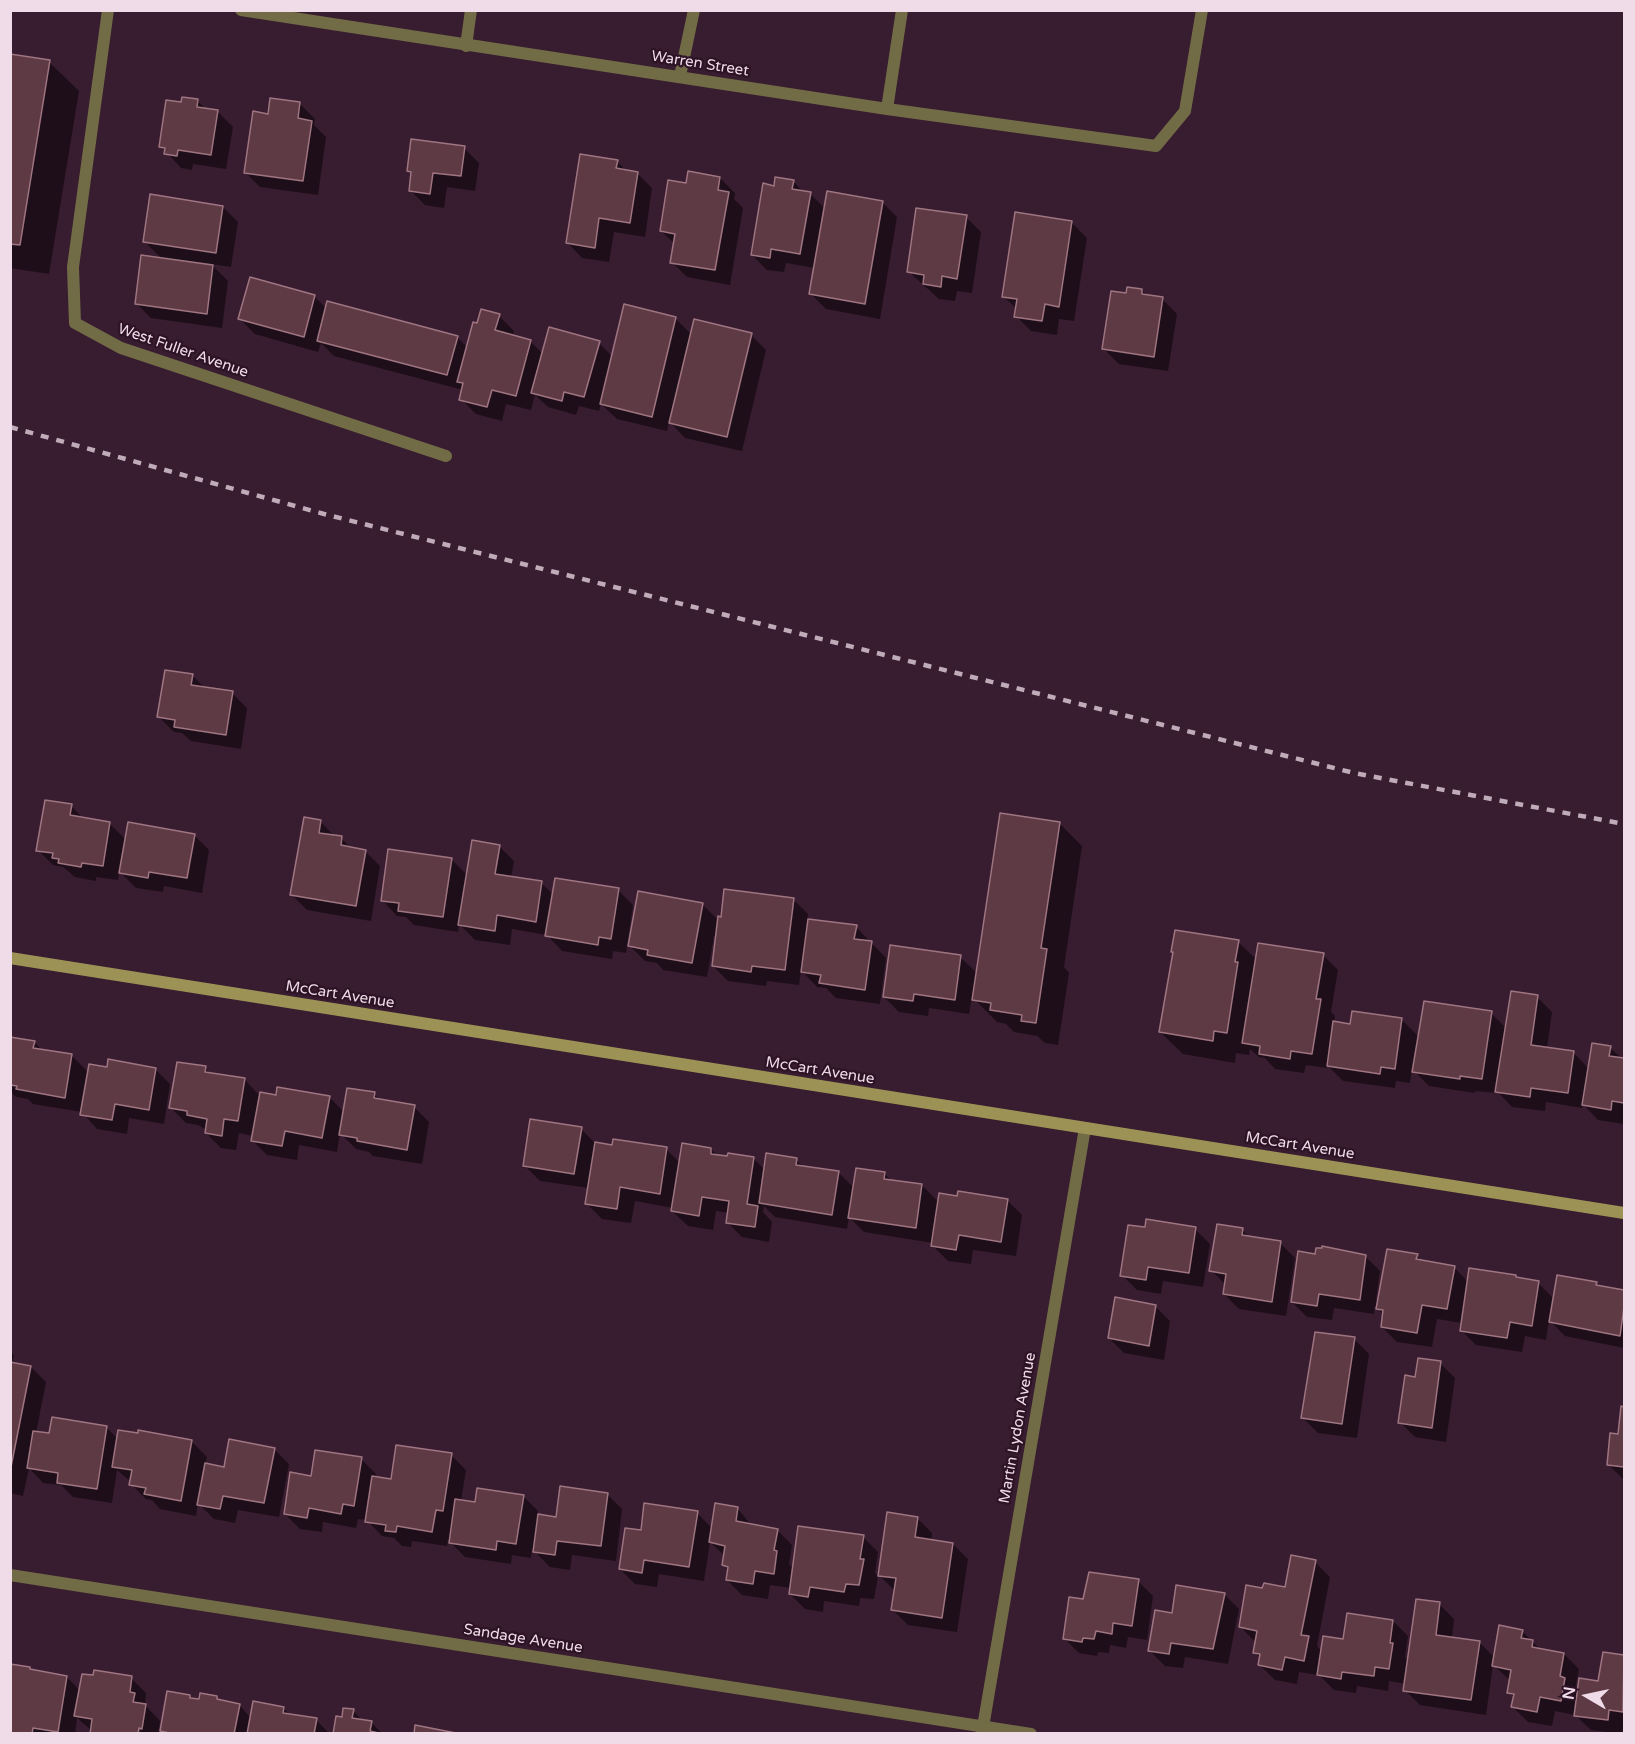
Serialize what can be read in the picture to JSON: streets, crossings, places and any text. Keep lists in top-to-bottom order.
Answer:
{
  "streets": {
    "main road": ["McCart Avenue"],
    "street": [
      "Warren Street",
      "West Fuller Avenue",
      "Martin Lydon Avenue",
      "Sandage Avenue"
    ]
  },
  "crossings": [
    ["McCart Avenue", "Martin Lydon Avenue"],
    ["Martin Lydon Avenue", "Sandage Avenue"]
  ],
  "north": "left"
}
